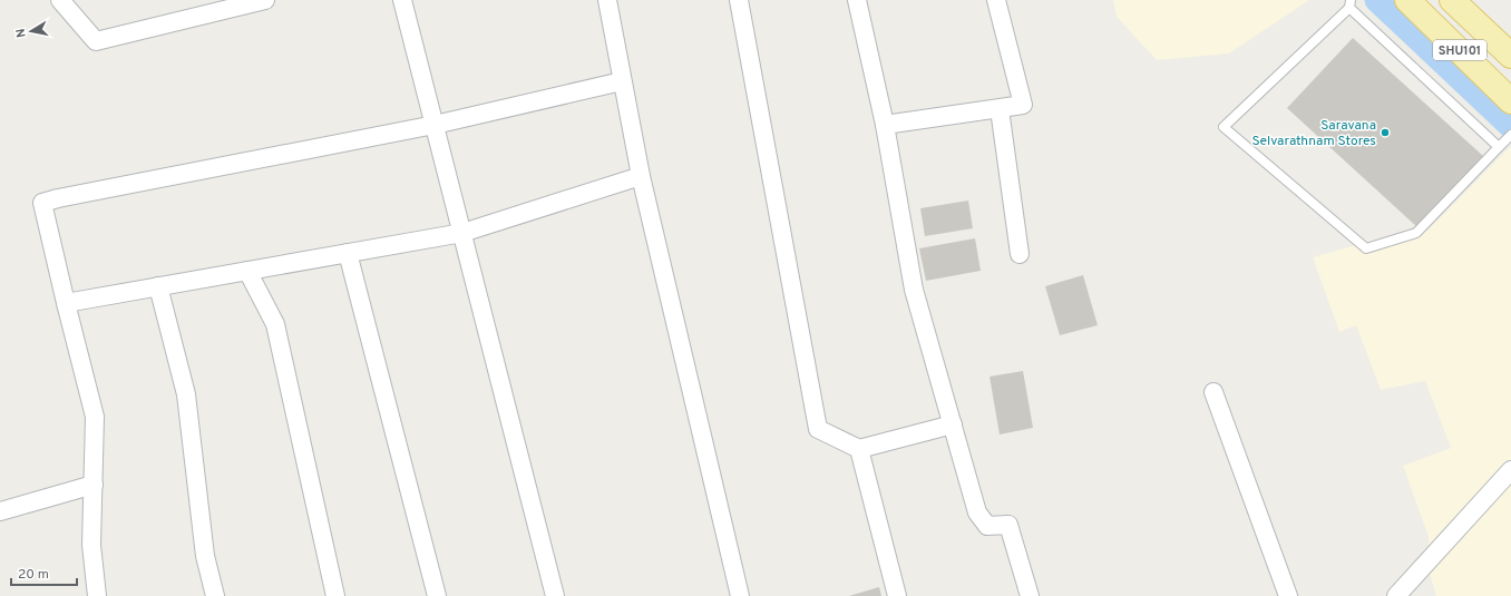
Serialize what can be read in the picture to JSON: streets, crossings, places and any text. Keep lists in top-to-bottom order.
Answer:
{
  "streets": {
    "main road": ["SHU101"]
  },
  "places": ["Saravana Selvarathnam Stores"],
  "scale_bar": "20 m",
  "north": "left"
}
